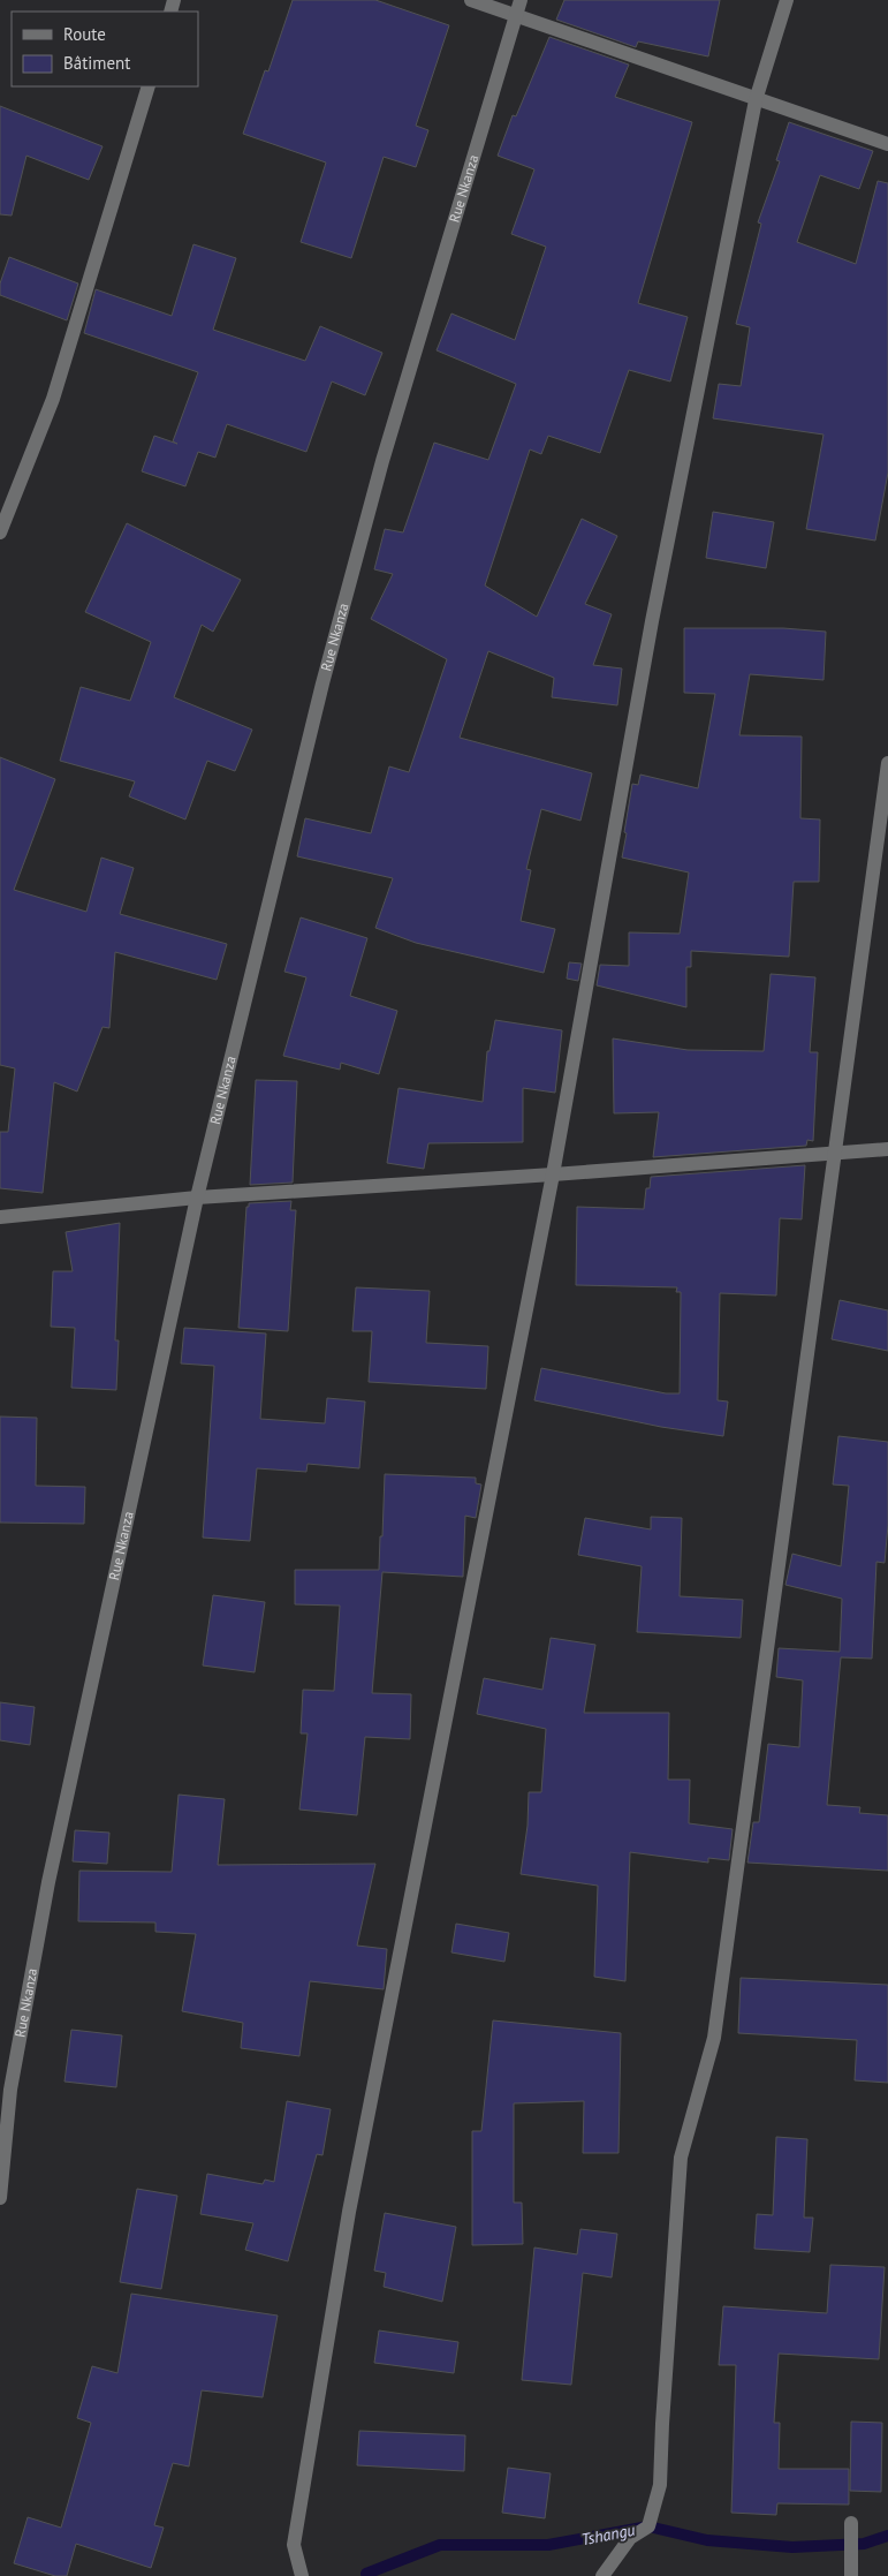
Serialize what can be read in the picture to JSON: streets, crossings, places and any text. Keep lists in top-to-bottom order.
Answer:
{
  "streets": {
    "street": ["Rue Nkanza"]
  },
  "water": ["Tshangu"],
  "legend": ["Route", "Bâtiment"]
}
